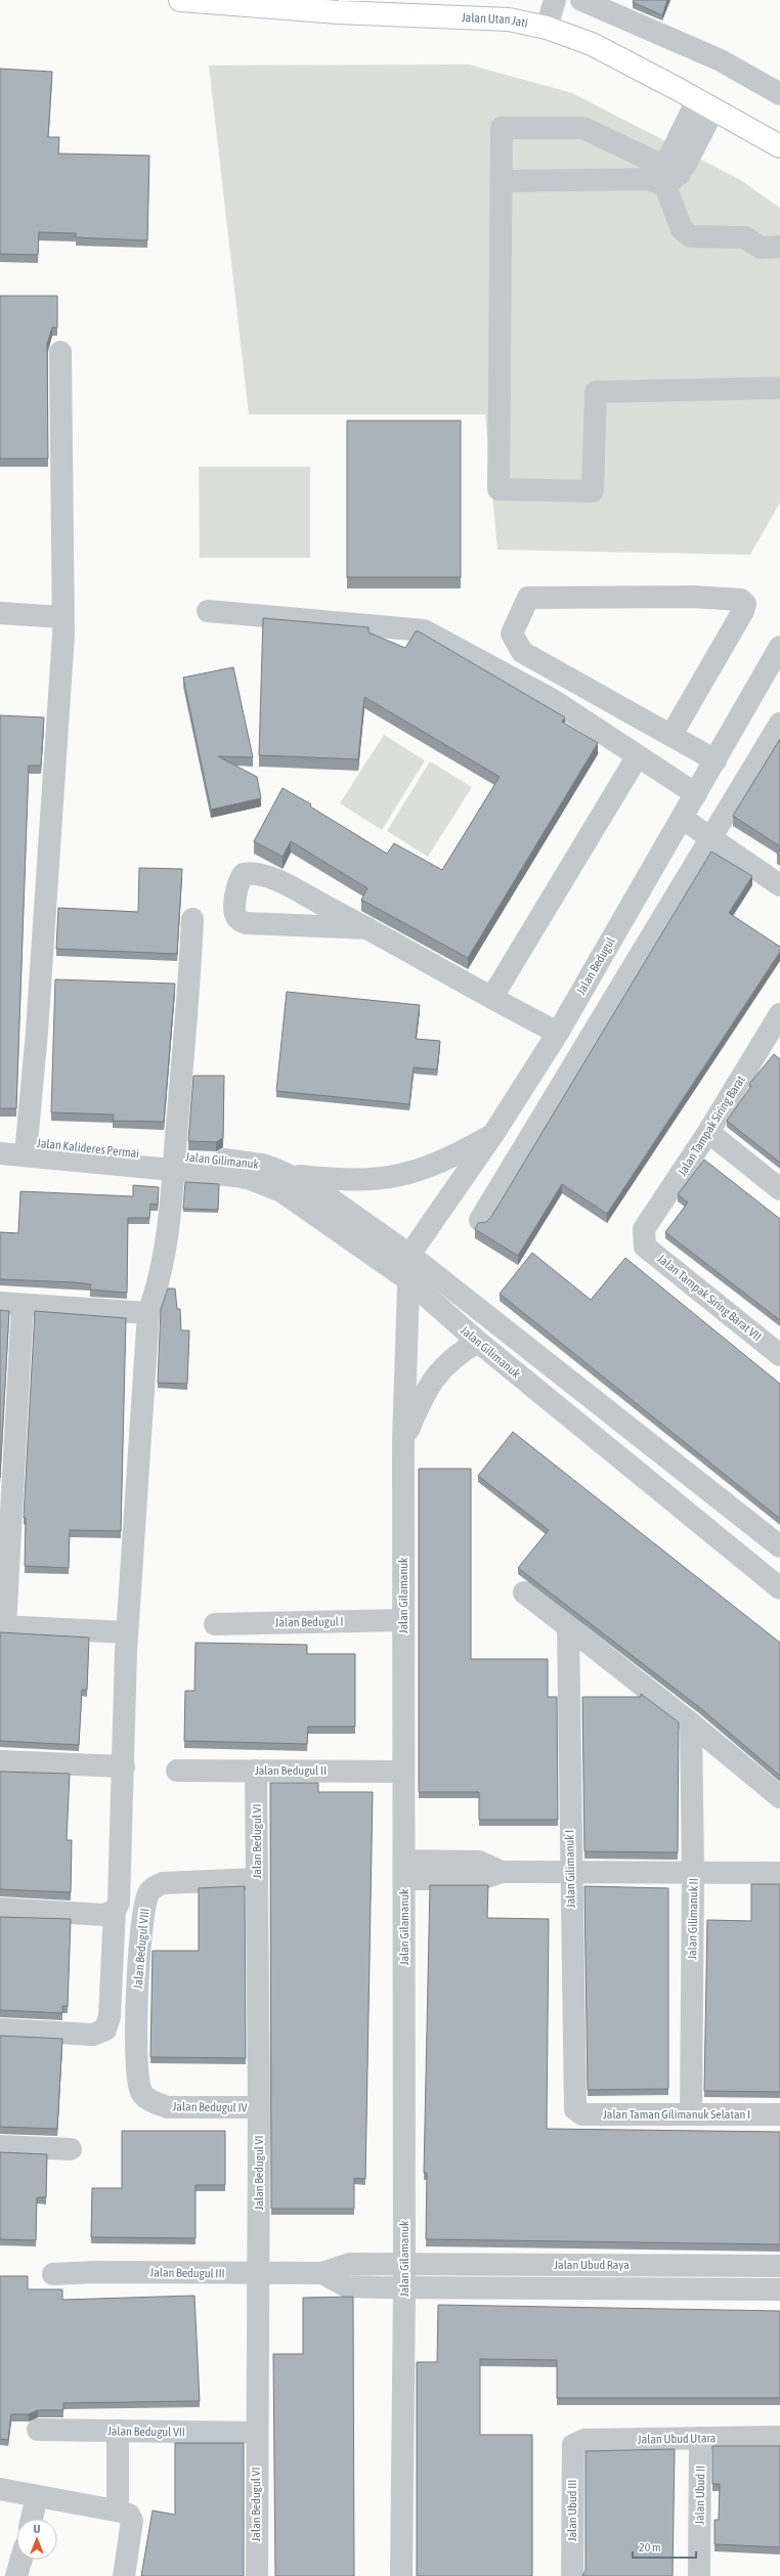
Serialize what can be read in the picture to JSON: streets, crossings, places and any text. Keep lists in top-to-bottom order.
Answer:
{
  "streets": {
    "main road": ["Jalan Utan Jati"],
    "street": [
      "Jalan Bedugul",
      "Jalan Tampak Siring Barat",
      "Jalan Kalideres Permai",
      "Jalan Gilimanuk",
      "Jalan Tampak Siring Barat VII",
      "Jalan Gilamanuk",
      "Jalan Bedugul I",
      "Jalan Bedugul II",
      "Jalan Bedugul VI",
      "Jalan Gilimanuk I",
      "Jalan Gilimanuk II",
      "Jalan Bedugul VIII",
      "Jalan Bedugul IV",
      "Jalan Taman Gilimanuk Selatan I",
      "Jalan Ubud Raya",
      "Jalan Bedugul III",
      "Jalan Bedugul VII",
      "Jalan Ubud Utara",
      "Jalan Ubud II",
      "Jalan Ubud III"
    ]
  },
  "crossings": [
    ["Jalan Bedugul", "Jalan Gilimanuk"],
    ["Jalan Tampak Siring Barat", "Jalan Tampak Siring Barat VII"],
    ["Jalan Kalideres Permai", "Jalan Gilimanuk"],
    ["Jalan Gilimanuk", "Jalan Gilamanuk"],
    ["Jalan Gilamanuk", "Jalan Bedugul I"],
    ["Jalan Gilamanuk", "Jalan Bedugul II"],
    ["Jalan Gilamanuk", "Jalan Ubud Raya"],
    ["Jalan Gilamanuk", "Jalan Bedugul III"],
    ["Jalan Bedugul II", "Jalan Bedugul VI"],
    ["Jalan Bedugul VI", "Jalan Bedugul VIII"],
    ["Jalan Bedugul VI", "Jalan Bedugul IV"],
    ["Jalan Bedugul VI", "Jalan Bedugul III"],
    ["Jalan Bedugul VI", "Jalan Bedugul VII"],
    ["Jalan Gilimanuk I", "Jalan Taman Gilimanuk Selatan I"],
    ["Jalan Gilimanuk II", "Jalan Taman Gilimanuk Selatan I"],
    ["Jalan Bedugul VIII", "Jalan Bedugul IV"],
    ["Jalan Ubud Raya", "Jalan Bedugul III"],
    ["Jalan Ubud Utara", "Jalan Ubud II"],
    ["Jalan Ubud Utara", "Jalan Ubud III"]
  ],
  "scale_bar": "20 m",
  "north": "top"
}
